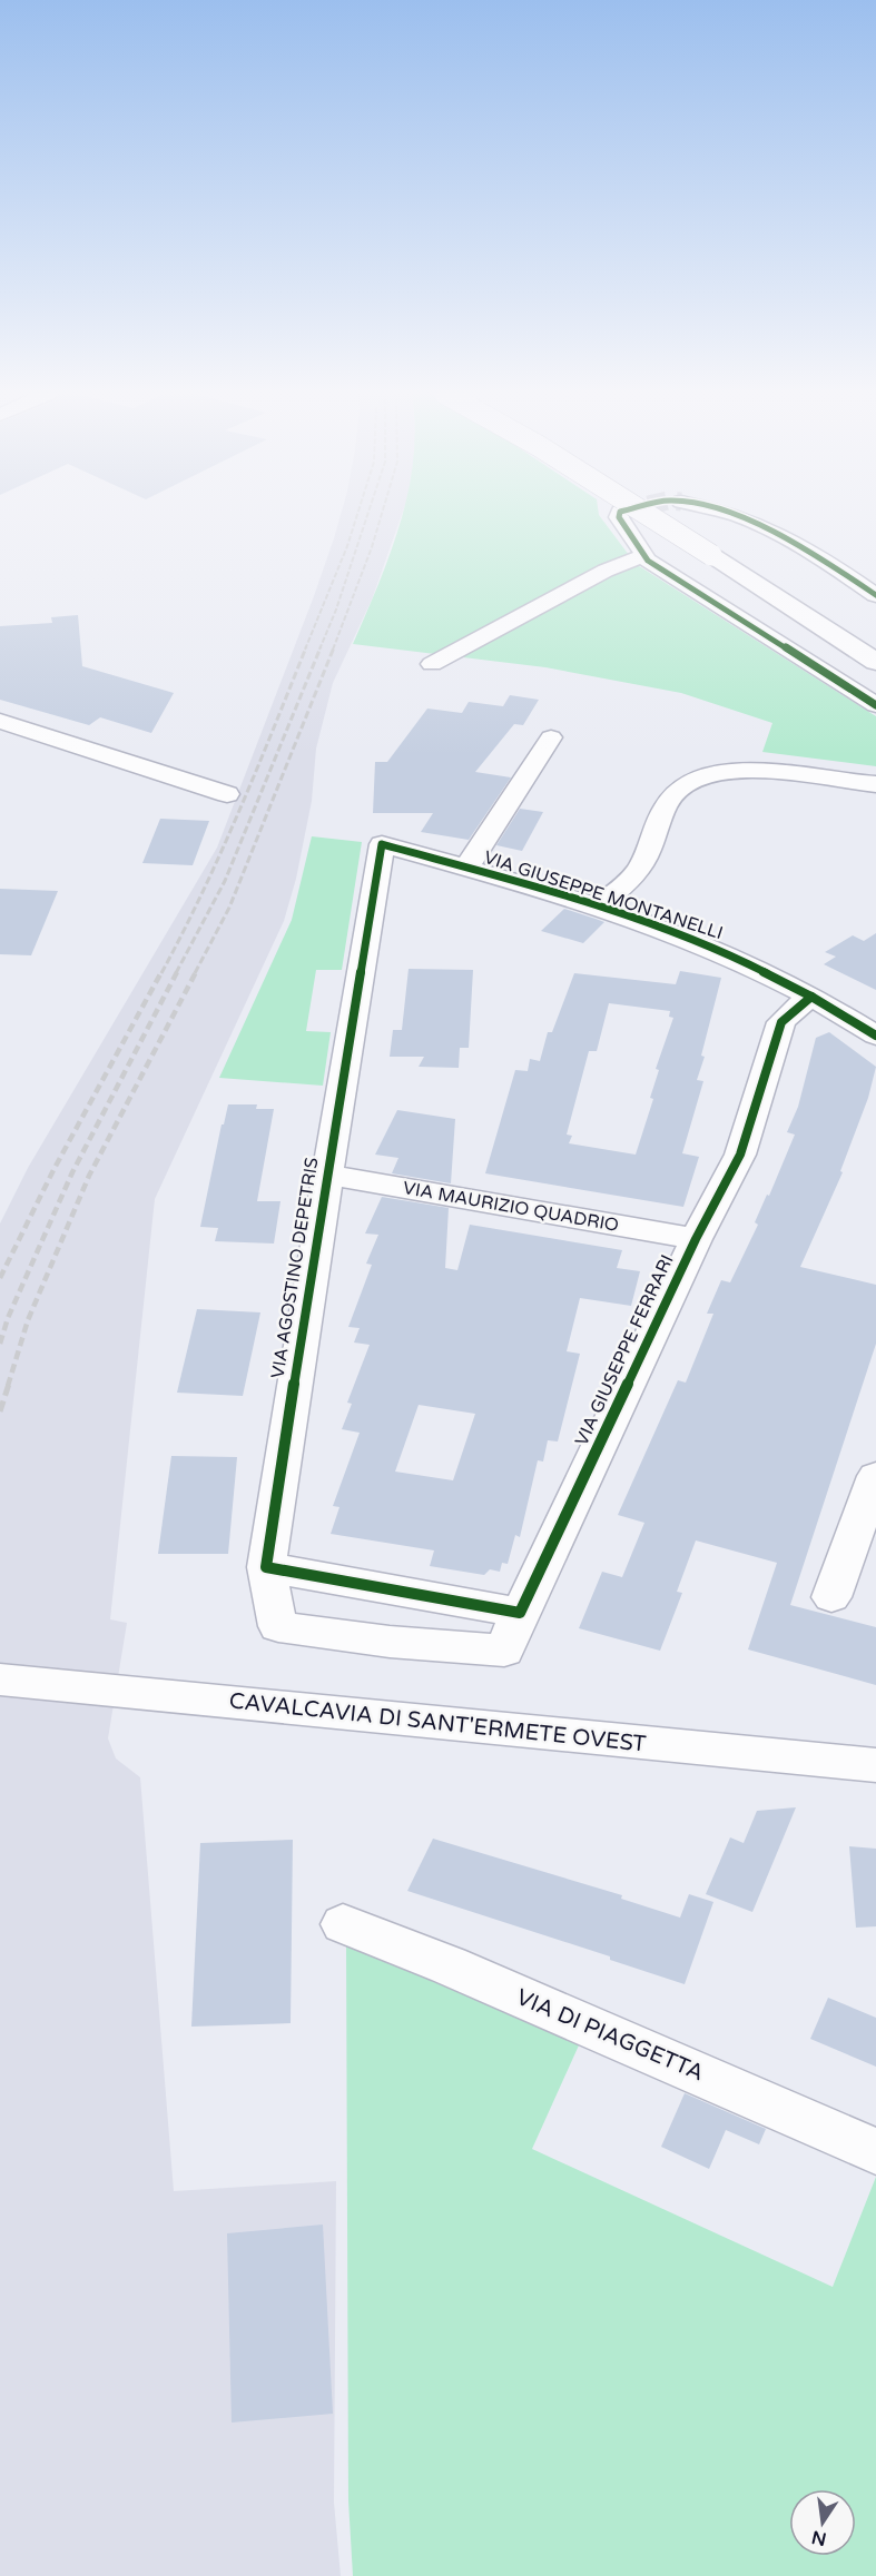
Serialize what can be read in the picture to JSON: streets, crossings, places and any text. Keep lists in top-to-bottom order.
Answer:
{
  "streets": {
    "street": [
      "VIA GIUSEPPE MONTANELLI",
      "VIA MAURIZIO QUADRIO",
      "VIA AGOSTINO DEPETRIS",
      "VIA GIUSEPPE FERRARI",
      "CAVALCAVIA DI SANT'ERMETE OVEST",
      "VIA DI PIAGGETTA"
    ]
  },
  "crossings": [
    ["VIA GIUSEPPE MONTANELLI", "VIA AGOSTINO DEPETRIS"],
    ["VIA GIUSEPPE MONTANELLI", "VIA GIUSEPPE FERRARI"],
    ["VIA MAURIZIO QUADRIO", "VIA AGOSTINO DEPETRIS"],
    ["VIA MAURIZIO QUADRIO", "VIA GIUSEPPE FERRARI"],
    ["VIA AGOSTINO DEPETRIS", "VIA GIUSEPPE FERRARI"]
  ],
  "north": "bottom"
}
